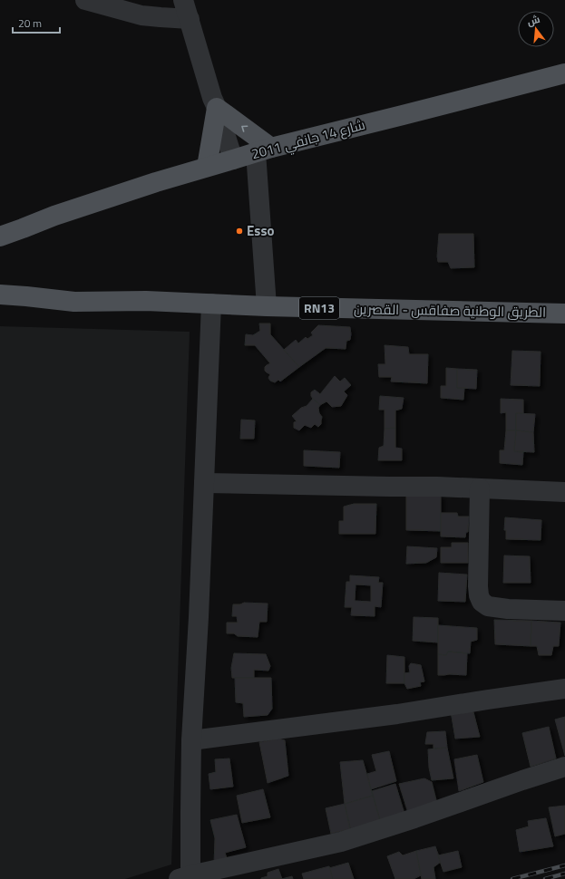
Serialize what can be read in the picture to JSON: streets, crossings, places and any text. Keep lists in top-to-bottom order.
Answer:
{
  "streets": {
    "main road": ["شارع 14 جانفي 2011", "RN13", "الطريق الوطنية صفاقس - القصرين"]
  },
  "places": ["Esso"],
  "scale_bar": "20 m",
  "north": "top"
}
